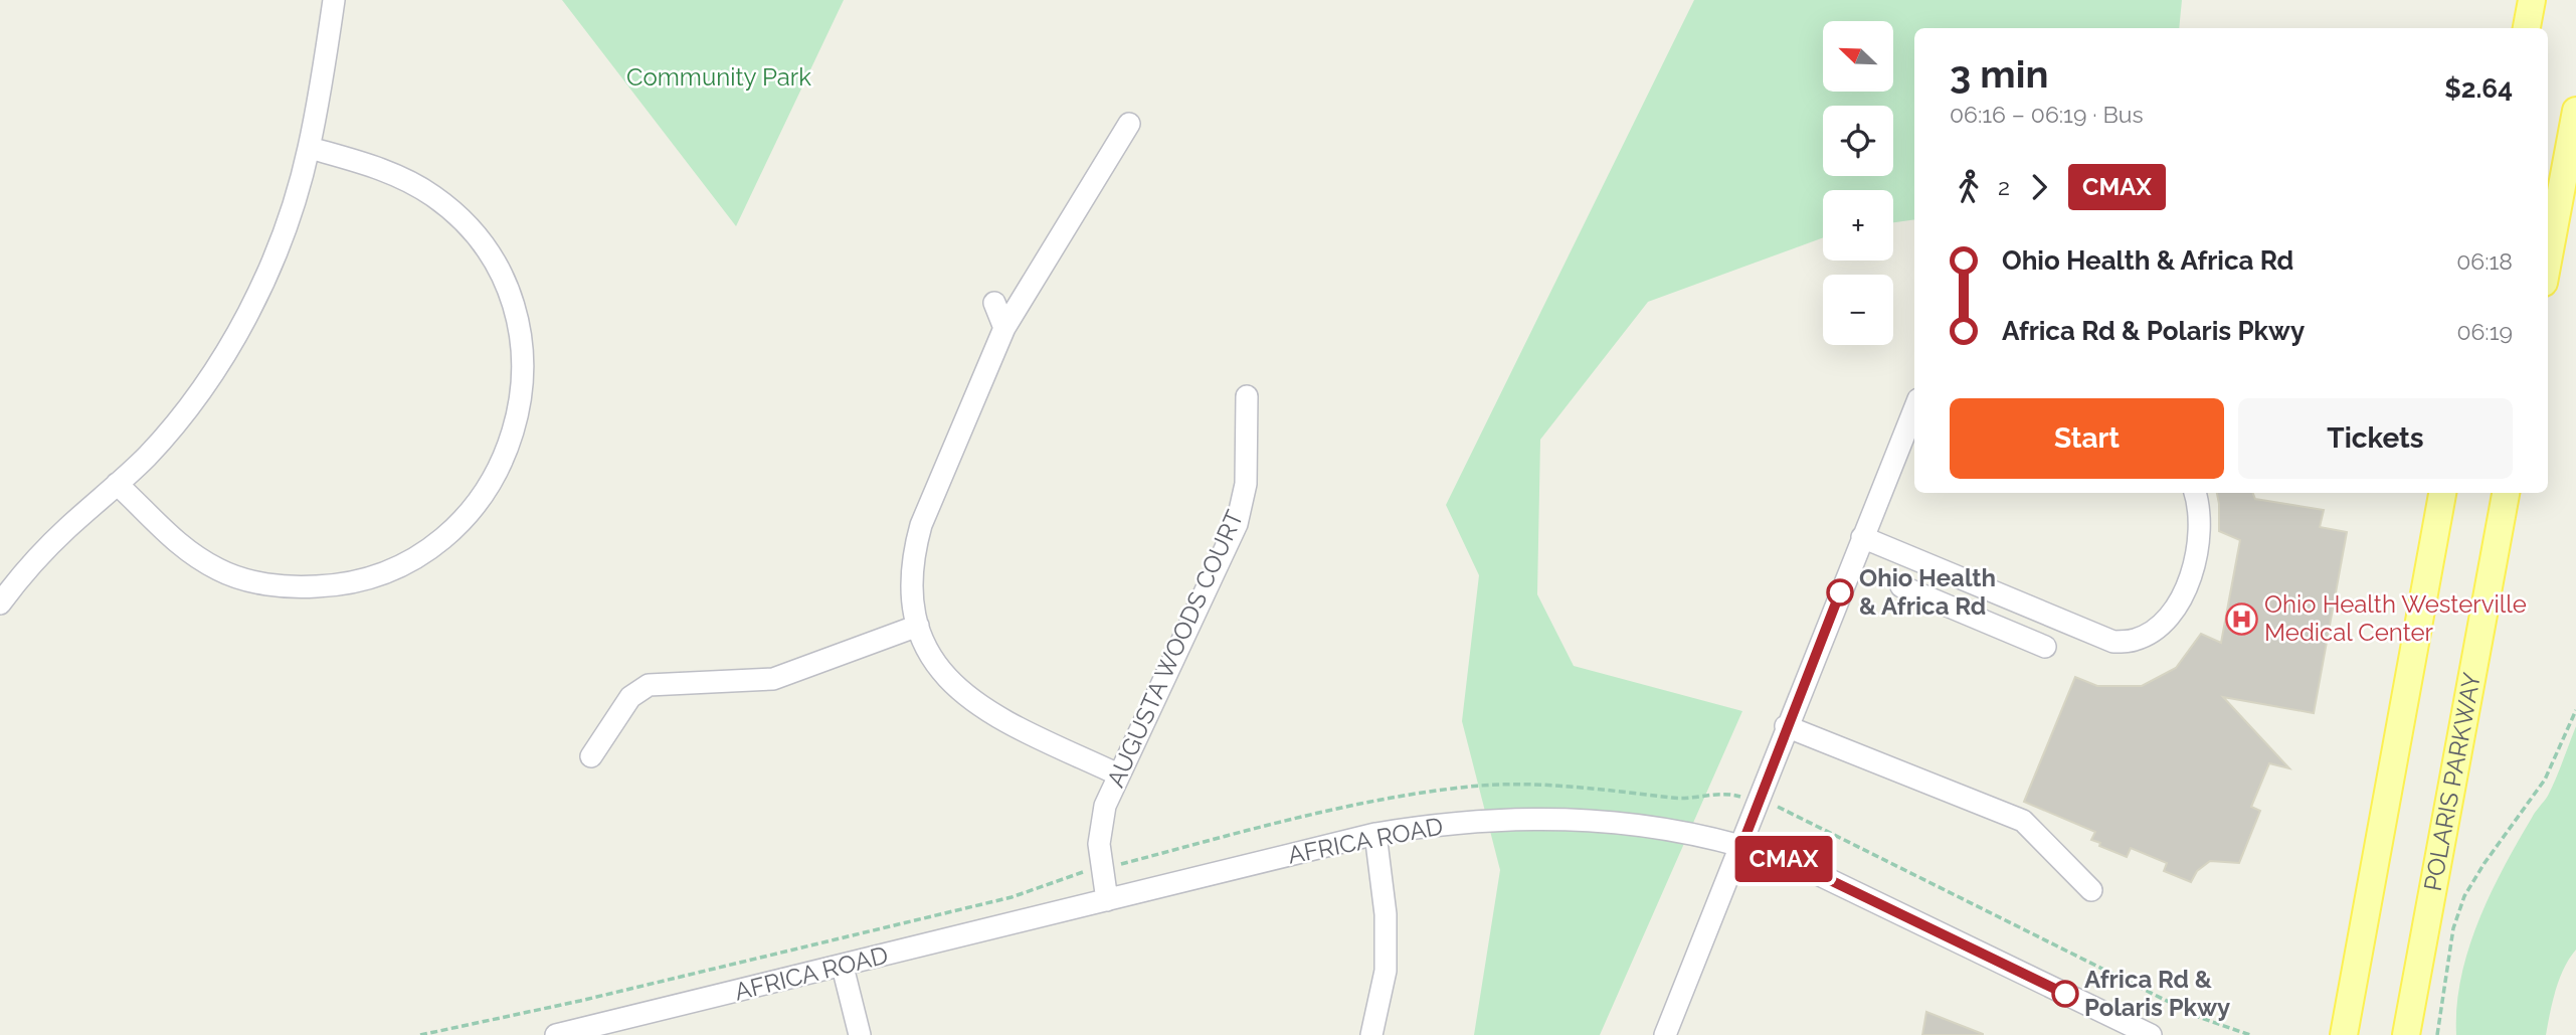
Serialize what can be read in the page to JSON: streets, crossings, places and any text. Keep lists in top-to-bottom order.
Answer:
{
  "streets": {
    "main road": ["POLARIS PARKWAY"],
    "street": ["AUGUSTA WOODS COURT", "AFRICA ROAD"]
  },
  "crossings": [
    ["AUGUSTA WOODS COURT", "AFRICA ROAD"]
  ],
  "parks": ["Community Park"],
  "places": {
    "other": ["Ohio Health & Africa Rd", "Africa Rd & Polaris Pkwy"],
    "hospital": ["Ohio Health Westerville Medical Center"]
  },
  "lines": ["bus line CMAX"],
  "north": "top left",
  "page": {
    "on_map": "CMAX",
    "map_buttons": ["+", "−"],
    "heading": ["3 min", "06:16 – 06:19 · Bus", "$2.64"],
    "legs": ["2", "CMAX"],
    "list": [
      {
        "name": "Ohio Health & Africa Rd",
        "value": "06:18"
      },
      {
        "name": "Africa Rd & Polaris Pkwy",
        "value": "06:19"
      }
    ],
    "buttons": ["Start", "Tickets"]
  }
}
